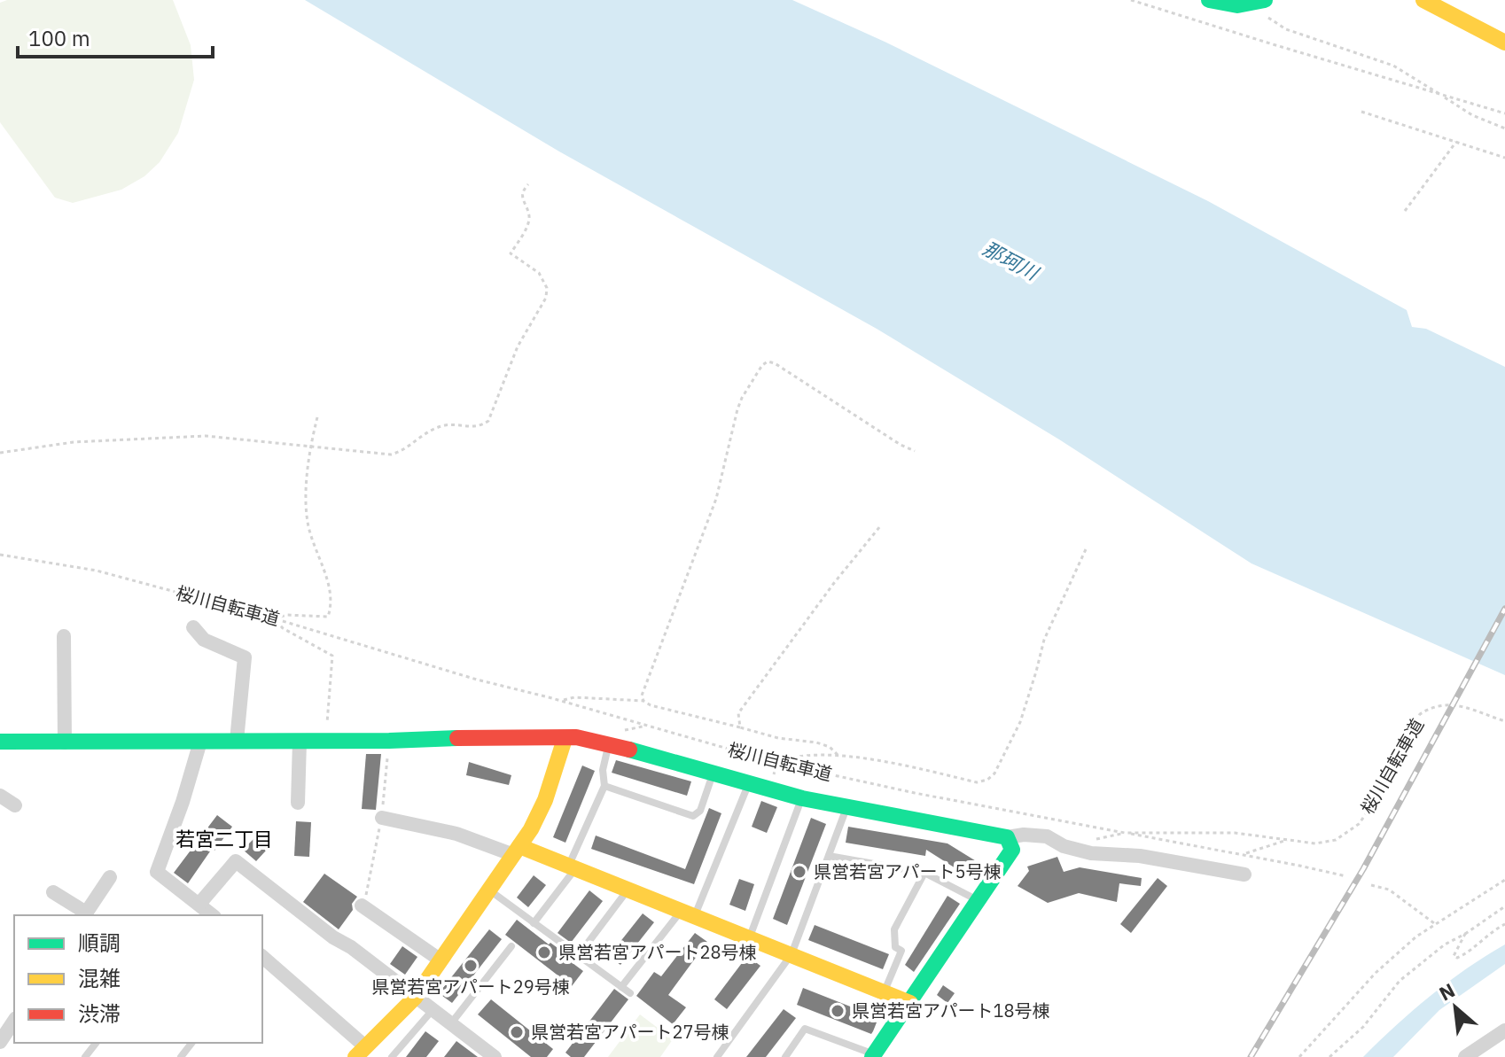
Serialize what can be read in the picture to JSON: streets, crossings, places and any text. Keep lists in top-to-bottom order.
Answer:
{
  "streets": {
    "path": ["桜川自転車道"]
  },
  "districts": ["若宮二丁目"],
  "water": ["那珂川"],
  "places": [
    "県営若宮アパート5号棟",
    "県営若宮アパート28号棟",
    "県営若宮アパート29号棟",
    "県営若宮アパート18号棟",
    "県営若宮アパート27号棟"
  ],
  "legend": ["順調", "混雑", "渋滞"],
  "scale_bar": "100 m",
  "north": "top left"
}
